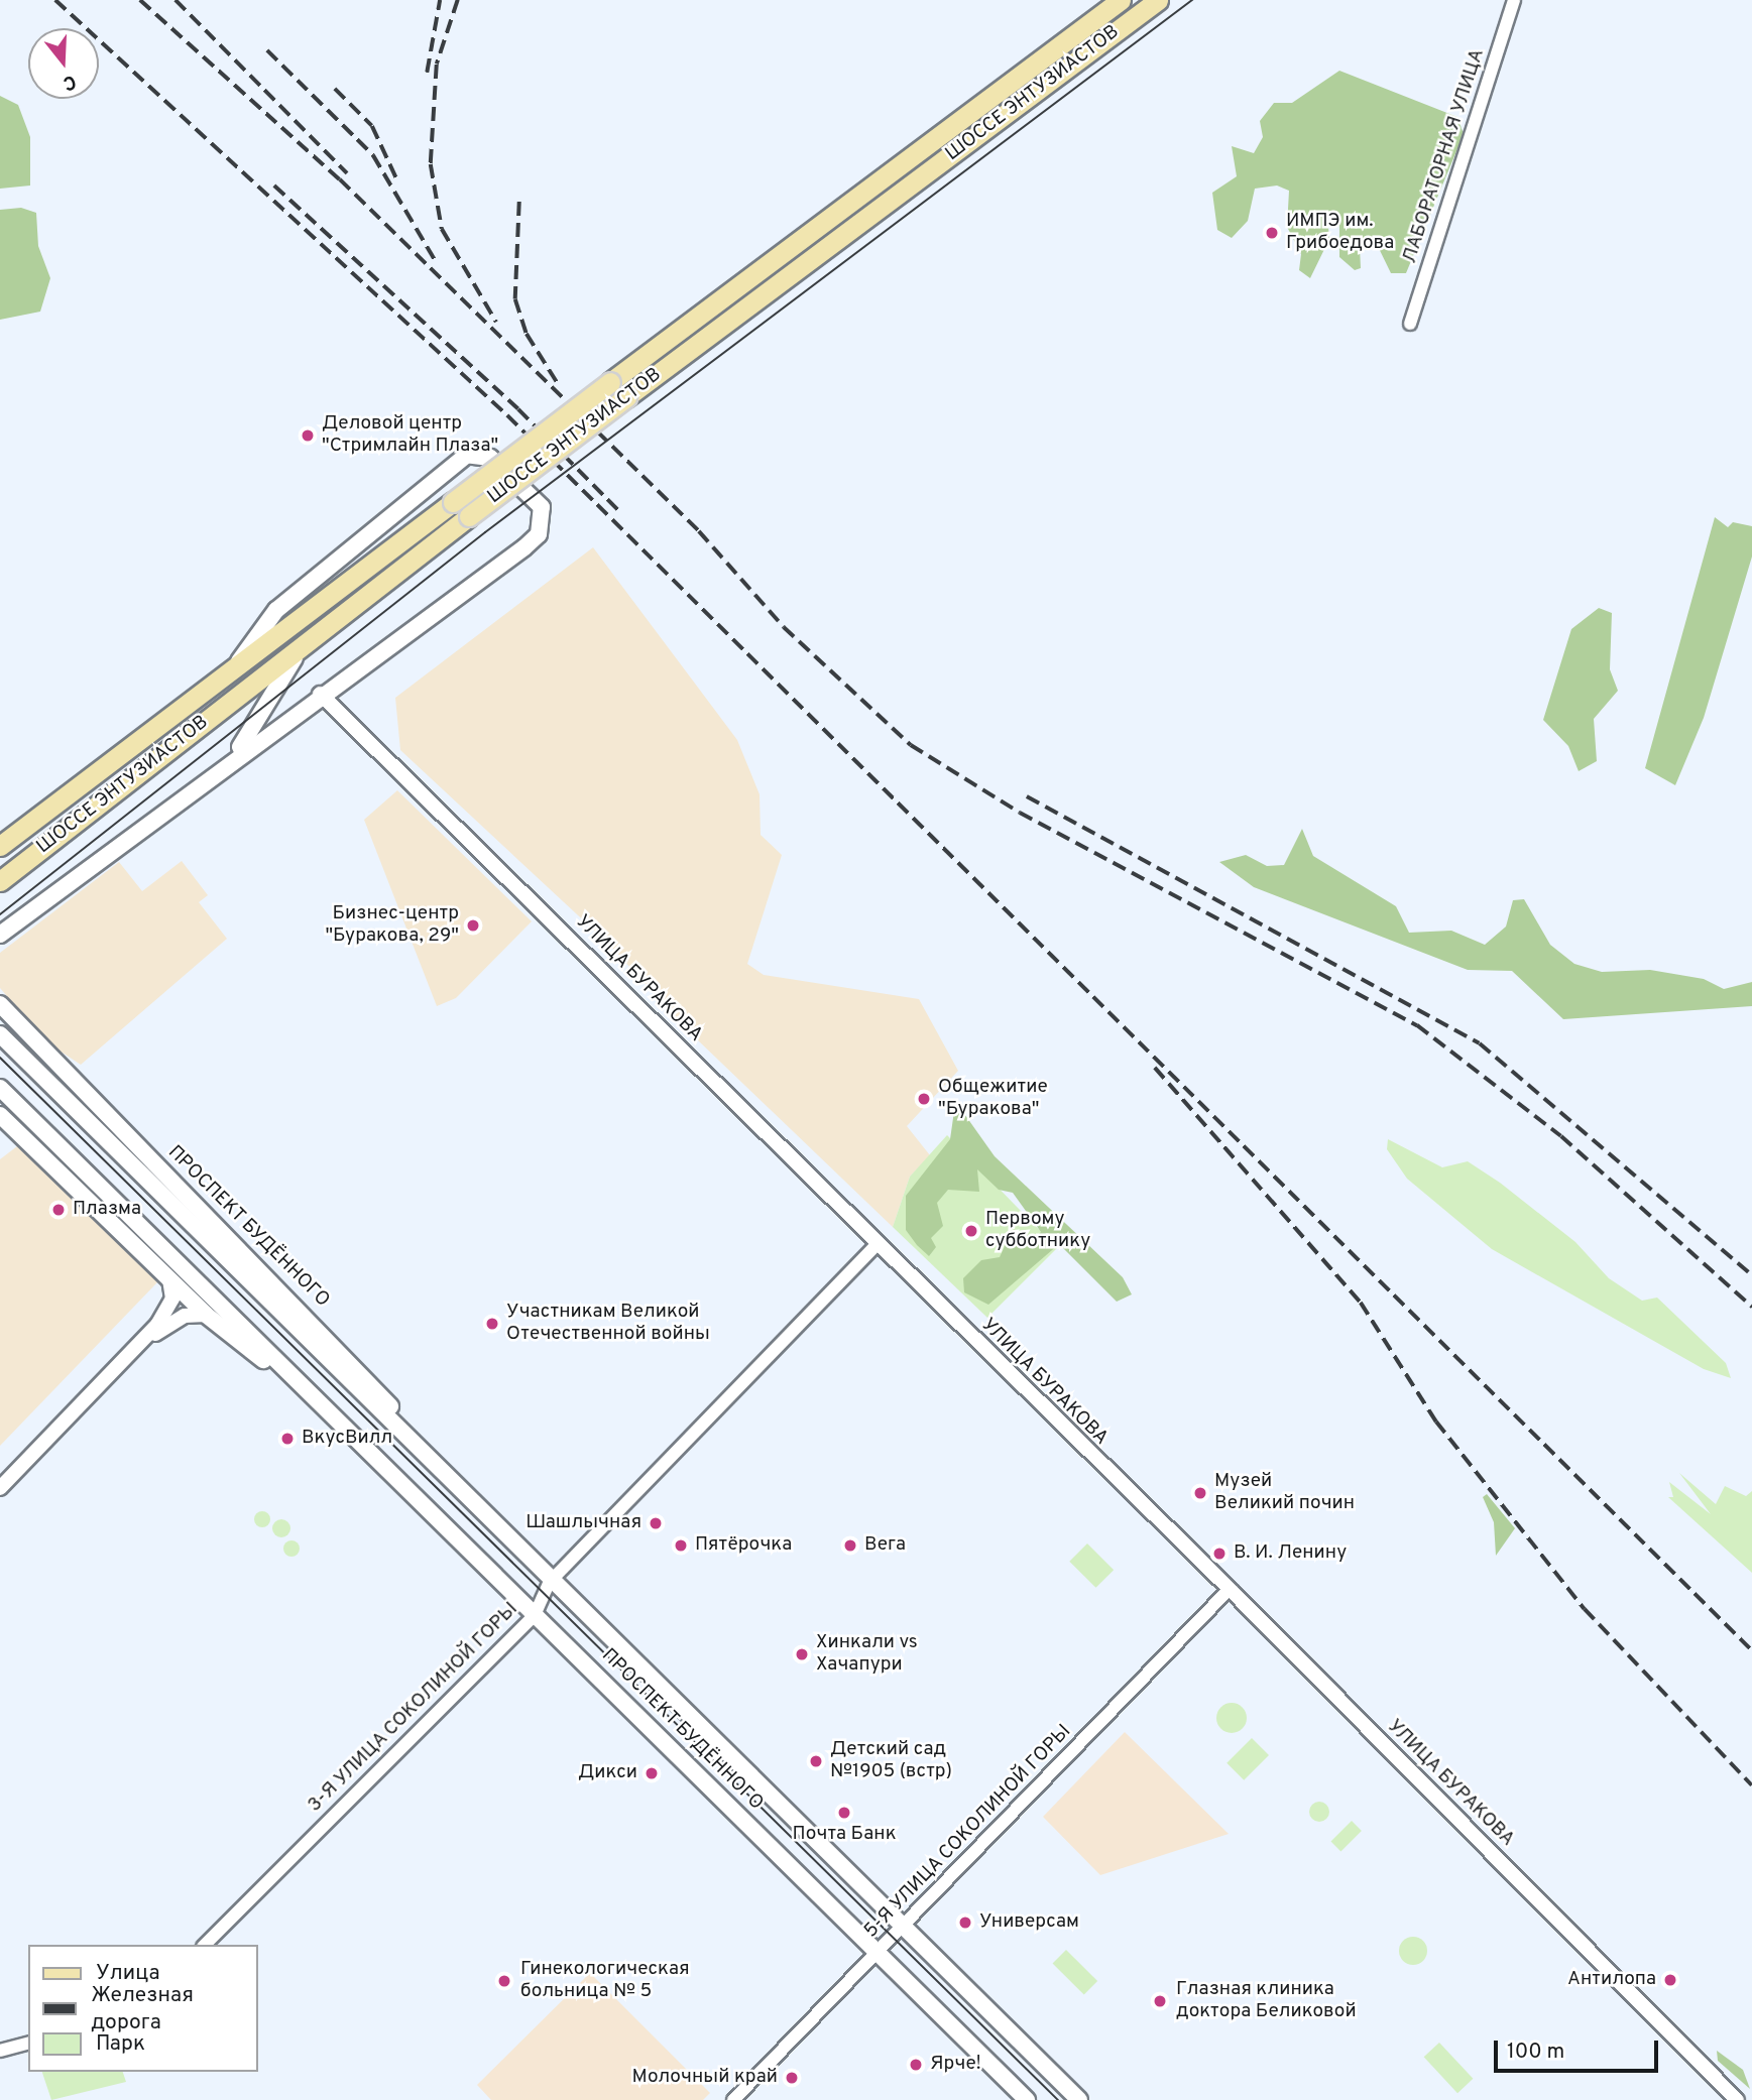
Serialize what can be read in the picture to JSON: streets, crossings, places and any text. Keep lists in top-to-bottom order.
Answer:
{
  "streets": {
    "main road": ["ШОССЕ ЭНТУЗИАСТОВ", "ПРОСПЕКТ БУДЁННОГО"],
    "street": [
      "ЛАБОРАТОРНАЯ УЛИЦА",
      "УЛИЦА БУРАКОВА",
      "3-Я УЛИЦА СОКОЛИНОЙ ГОРЫ",
      "5-Я УЛИЦА СОКОЛИНОЙ ГОРЫ"
    ]
  },
  "crossings": [
    ["УЛИЦА БУРАКОВА", "3-Я УЛИЦА СОКОЛИНОЙ ГОРЫ"],
    ["УЛИЦА БУРАКОВА", "5-Я УЛИЦА СОКОЛИНОЙ ГОРЫ"],
    ["ПРОСПЕКТ БУДЁННОГО", "3-Я УЛИЦА СОКОЛИНОЙ ГОРЫ"],
    ["ПРОСПЕКТ БУДЁННОГО", "5-Я УЛИЦА СОКОЛИНОЙ ГОРЫ"]
  ],
  "places": [
    "ИМПЭ им. Грибоедова",
    "Деловой центр \"Стримлайн Плаза\"",
    "Бизнес-центр \"Буракова, 29\"",
    "Общежитие \"Буракова\"",
    "Плазма",
    "Первому субботнику",
    "Участникам Великой Отечественной войны",
    "ВкусВилл",
    "Музей Великий почин",
    "Шашлычная",
    "Пятёрочка",
    "Вега",
    "В. И. Ленину",
    "Хинкали vs Хачапури",
    "Детский сад №1905 (встр)",
    "Дикси",
    "Почта Банк",
    "Универсам",
    "Антилопа",
    "Гинекологическая больница № 5",
    "Глазная клиника доктора Беликовой",
    "Ярче!",
    "Молочный край"
  ],
  "legend": ["Улица", "Железная дорога", "Парк"],
  "scale_bar": "100 m",
  "north": "bottom"
}
